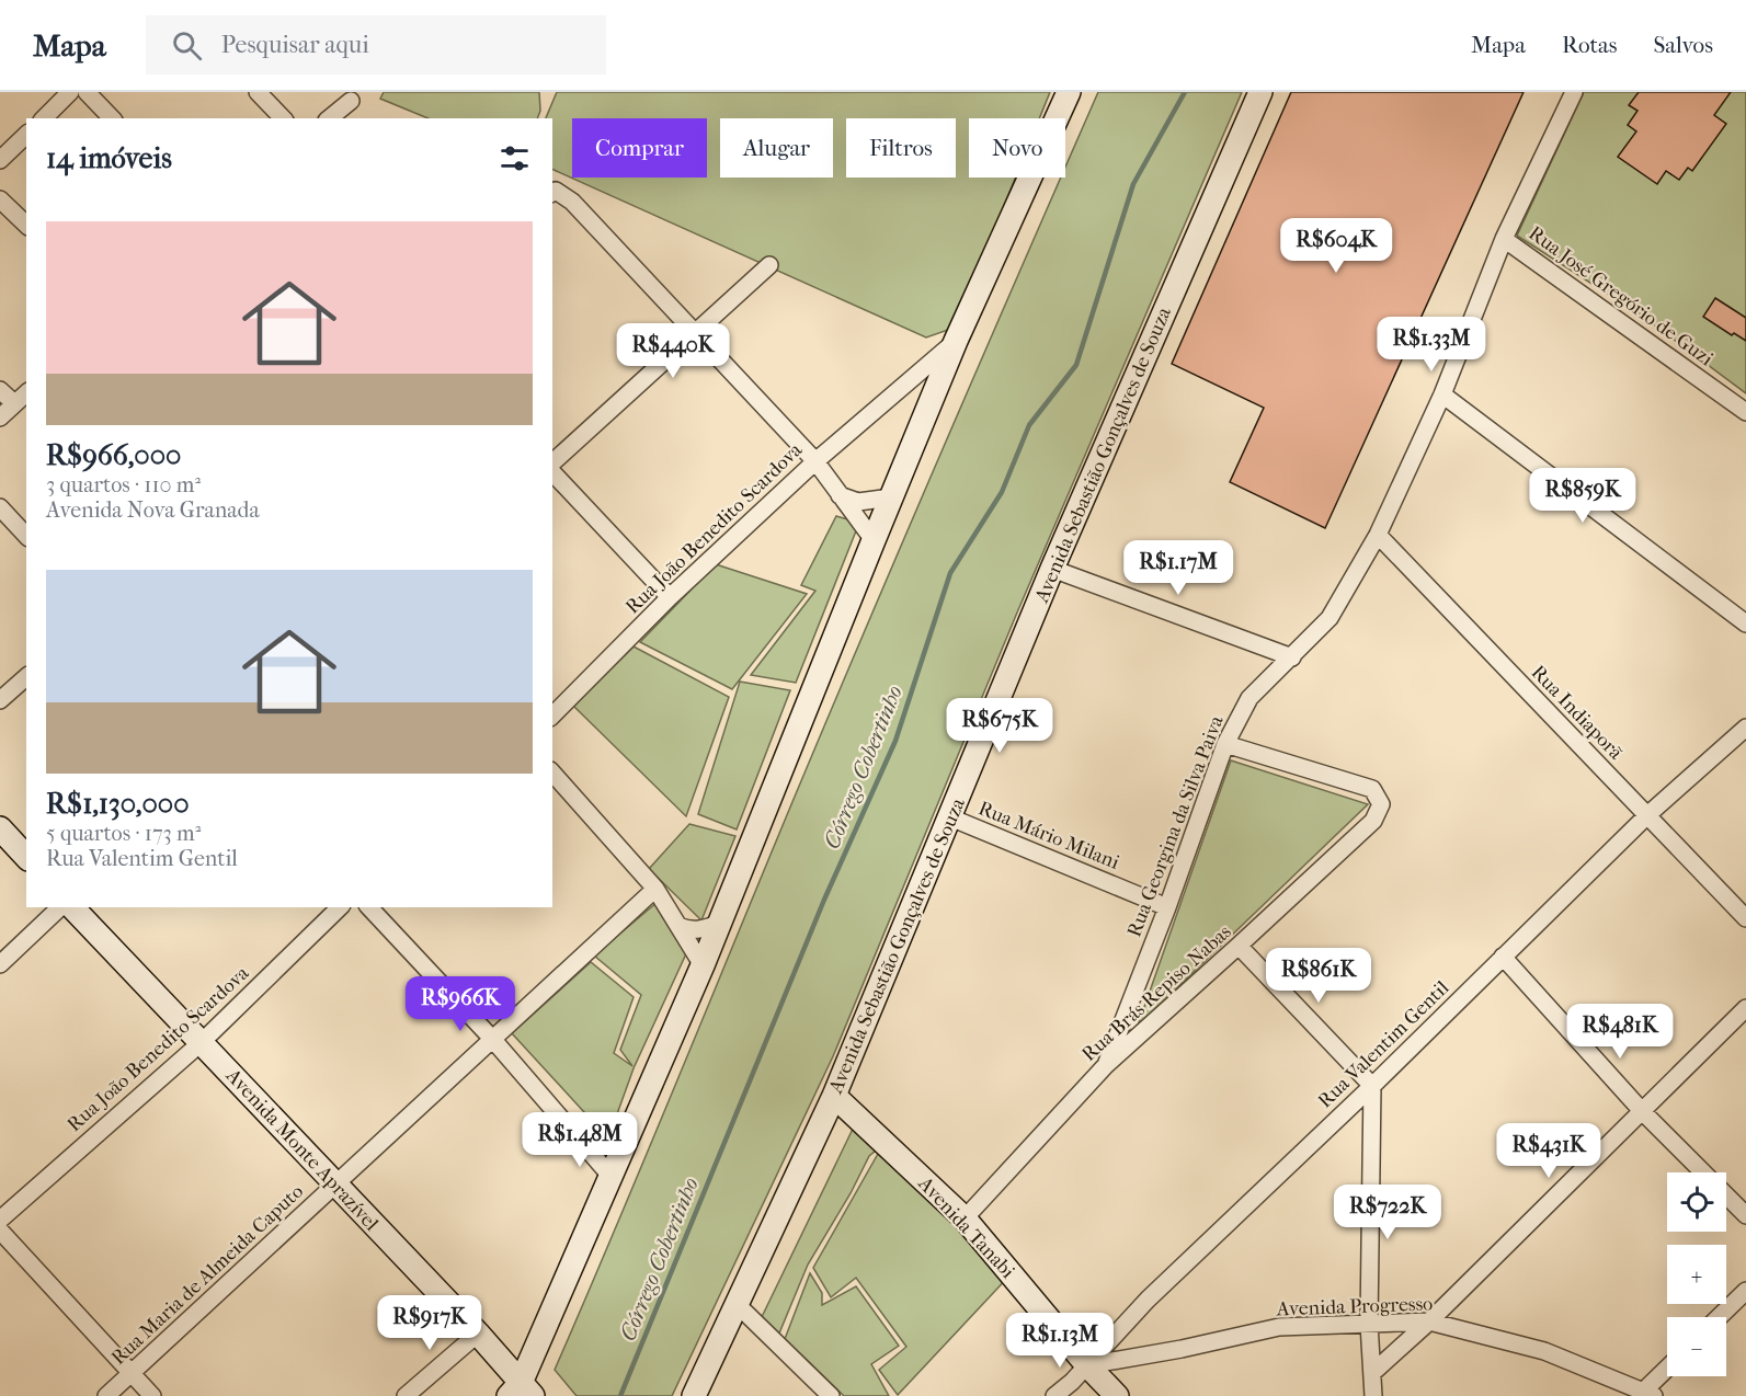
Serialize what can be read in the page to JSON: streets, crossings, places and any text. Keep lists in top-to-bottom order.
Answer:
{
  "streets": {
    "main road": ["Avenida Sebastião Gonçalves de Souza", "Avenida Monte Aprazível", "Avenida Tanabi"],
    "street": [
      "Rua José Gregório de Guzi",
      "Rua João Benedito Scardova",
      "Rua Indiaporã",
      "Rua Georgina da Silva Paiva",
      "Rua Mário Milani",
      "Rua Brás Repiso Nabas",
      "Rua Valentim Gentil",
      "Rua Maria de Almeida Caputo",
      "Avenida Progresso"
    ]
  },
  "crossings": [
    ["Rua José Gregório de Guzi", "Rua Georgina da Silva Paiva"],
    ["Avenida Sebastião Gonçalves de Souza", "Rua Mário Milani"],
    ["Avenida Sebastião Gonçalves de Souza", "Avenida Tanabi"],
    ["Rua João Benedito Scardova", "Avenida Monte Aprazível"],
    ["Rua Indiaporã", "Rua Georgina da Silva Paiva"],
    ["Rua Indiaporã", "Rua Valentim Gentil"],
    ["Rua Georgina da Silva Paiva", "Rua Mário Milani"],
    ["Rua Georgina da Silva Paiva", "Rua Brás Repiso Nabas"],
    ["Rua Brás Repiso Nabas", "Avenida Tanabi"],
    ["Rua Valentim Gentil", "Avenida Tanabi"],
    ["Rua Valentim Gentil", "Avenida Progresso"],
    ["Avenida Monte Aprazível", "Rua Maria de Almeida Caputo"],
    ["Avenida Tanabi", "Avenida Progresso"]
  ],
  "water": ["Córrego Cobertinho"],
  "page": {
    "header": "Mapa",
    "search": "Pesquisar aqui",
    "nav": ["Mapa", "Rotas", "Salvos"],
    "chip": [
      "Comprar",
      "Alugar",
      "Filtros",
      "Novo"
    ],
    "heading": "14 imóveis",
    "list": [
      {
        "name": "R$966,000",
        "note": "3 quartos · 110 m² · Avenida Nova Granada"
      },
      {
        "name": "R$1,130,000",
        "note": "5 quartos · 173 m² · Rua Valentim Gentil"
      }
    ],
    "price": [
      "R$604K",
      "R$1.33M",
      "R$440K",
      "R$859K",
      "R$1.17M",
      "R$675K",
      "R$861K",
      "R$966K",
      "R$481K",
      "R$1.48M",
      "R$431K",
      "R$722K",
      "R$917K",
      "R$1.13M"
    ],
    "map_buttons": ["+", "−"]
  }
}
